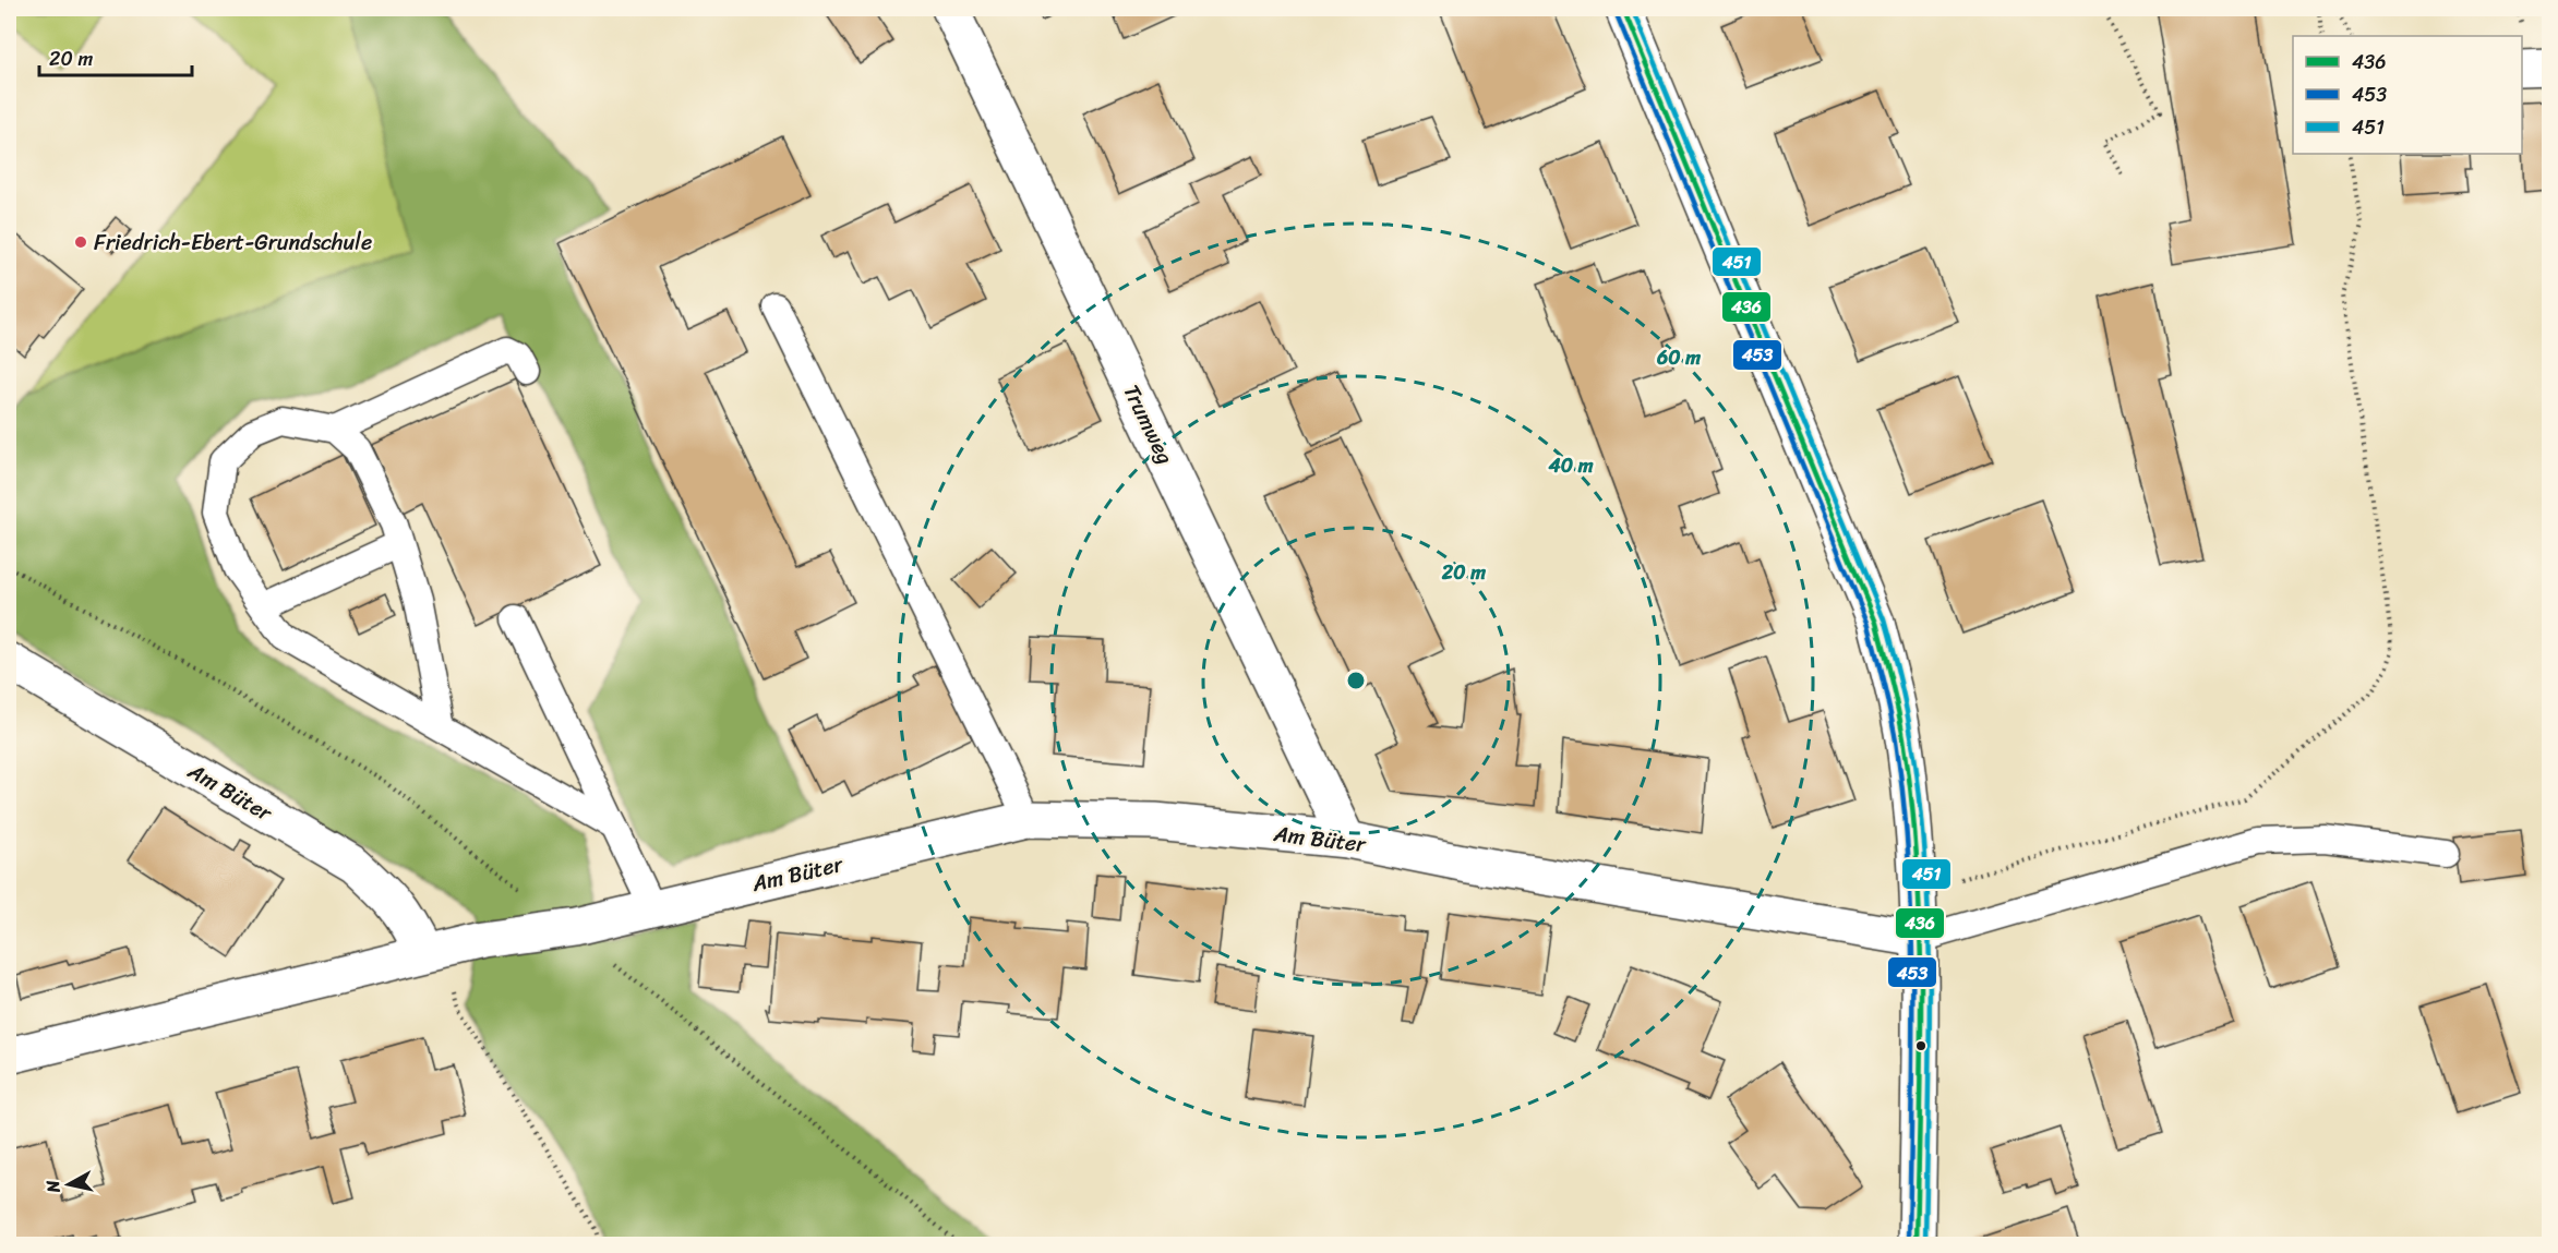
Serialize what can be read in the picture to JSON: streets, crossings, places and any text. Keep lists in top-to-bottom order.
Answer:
{
  "streets": {
    "street": ["Trumweg", "Am Büter"]
  },
  "crossings": [
    ["Trumweg", "Am Büter"]
  ],
  "places": ["Friedrich-Ebert-Grundschule"],
  "lines": ["transit line 436", "transit line 451", "transit line 453"],
  "legend": ["436", "453", "451"],
  "scale_bar": "20 m",
  "north": "left",
  "rings": ["60 m", "40 m", "20 m"]
}
